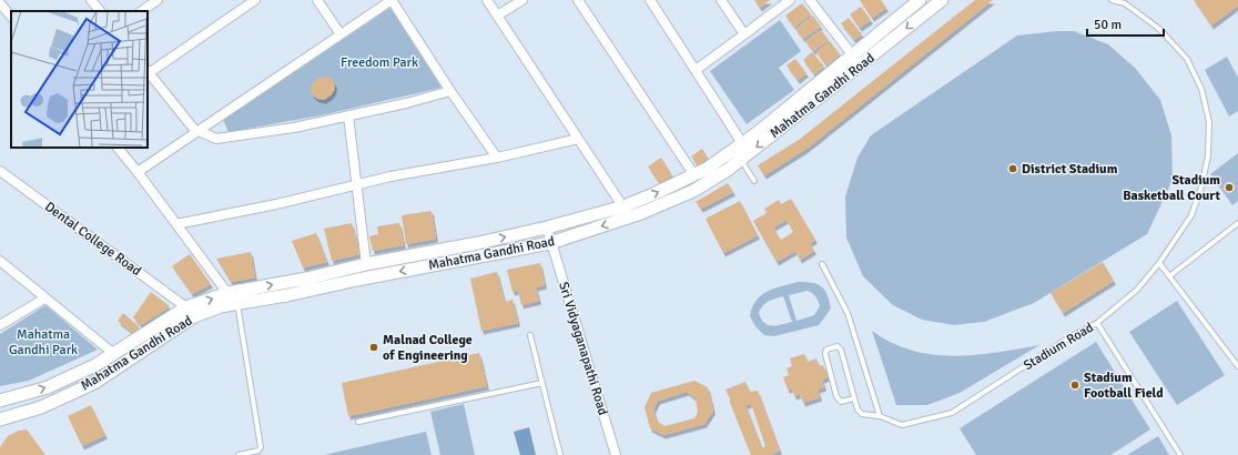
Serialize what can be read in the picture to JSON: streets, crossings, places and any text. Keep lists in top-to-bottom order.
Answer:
{
  "streets": {
    "street": ["Mahatma Gandhi Road", "Dental College Road", "Sri Vidyaganapathi Road"],
    "lane": ["Stadium Road"]
  },
  "crossings": [
    ["Mahatma Gandhi Road", "Dental College Road"],
    ["Mahatma Gandhi Road", "Sri Vidyaganapathi Road"]
  ],
  "parks": ["Freedom Park", "Mahatma Gandhi Park"],
  "places": [
    "District Stadium",
    "Stadium Basketball Court",
    "Malnad College of Engineering",
    "Stadium Football Field"
  ],
  "scale_bar": "50 m"
}
